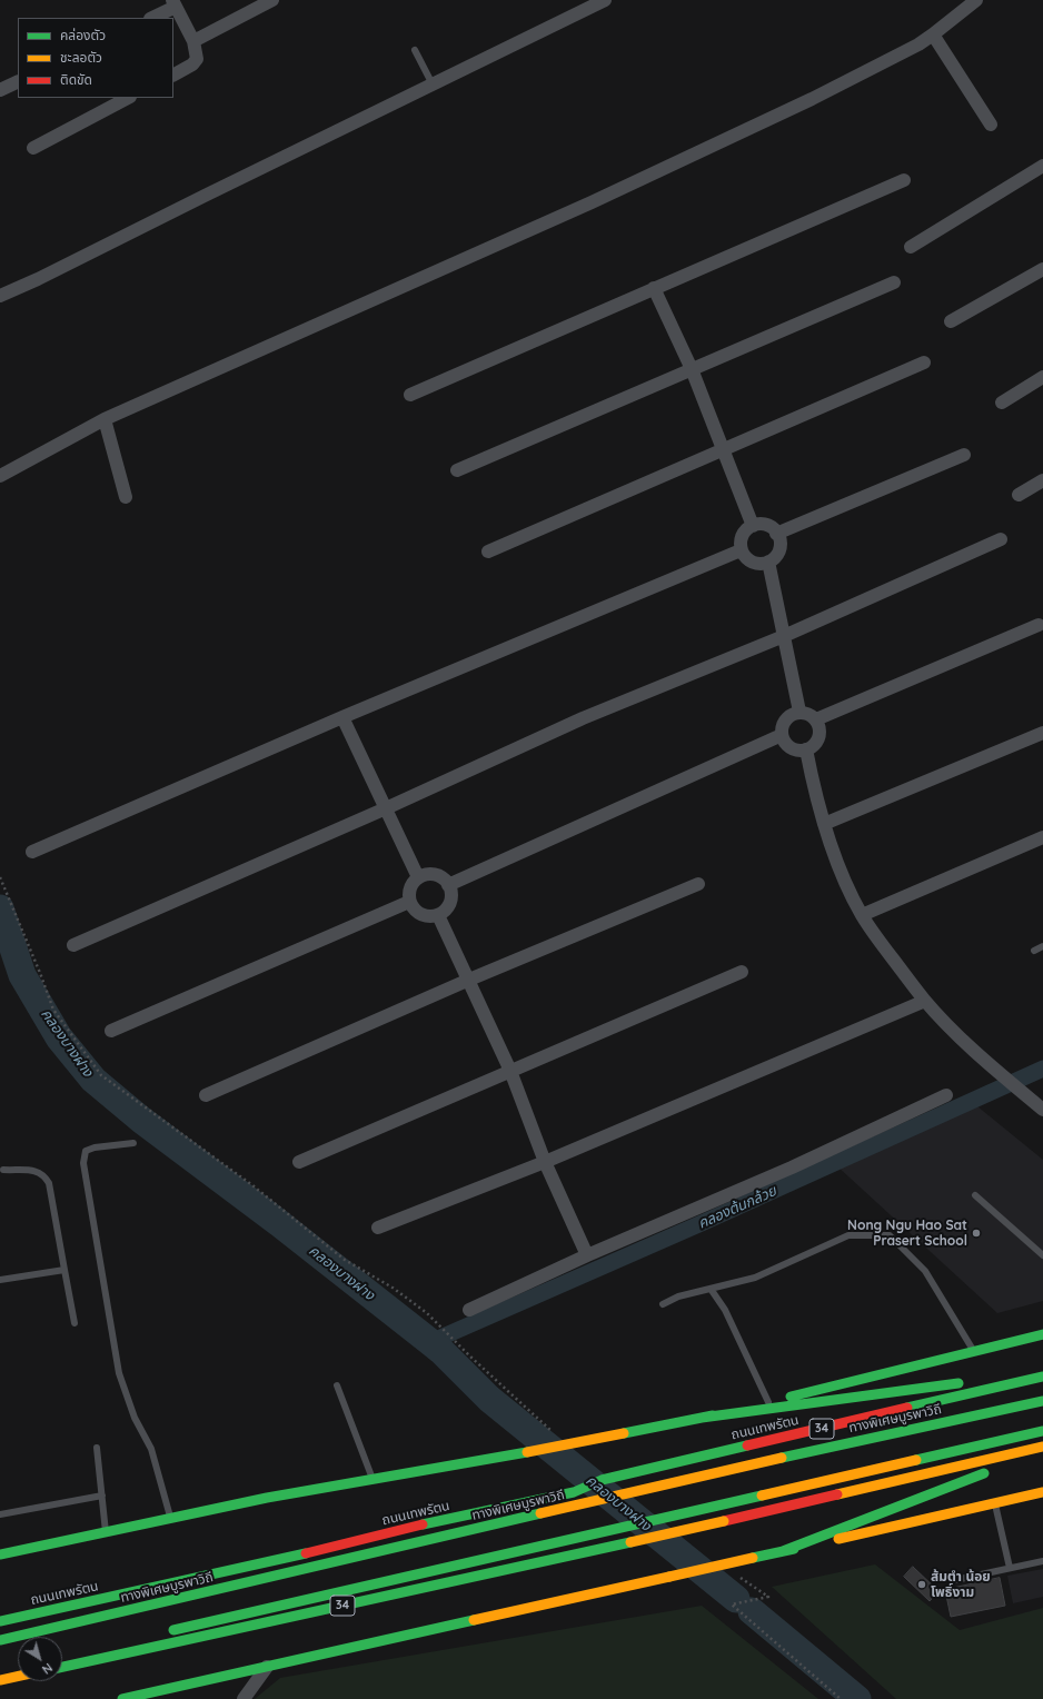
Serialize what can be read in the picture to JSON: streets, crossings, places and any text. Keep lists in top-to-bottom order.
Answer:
{
  "streets": {
    "main road": ["ทางพิเศษบูรพาวิถี", "ถนนเทพรัตน", "34"]
  },
  "water": ["คลองบางฝาง", "คลองต้นกล้วย"],
  "places": ["Nong Ngu Hao Sat Prasert School", "ส้มตำ น้อย โพธิ์งาม"],
  "legend": ["คล่องตัว", "ชะลอตัว", "ติดขัด"],
  "north": "bottom right"
}
